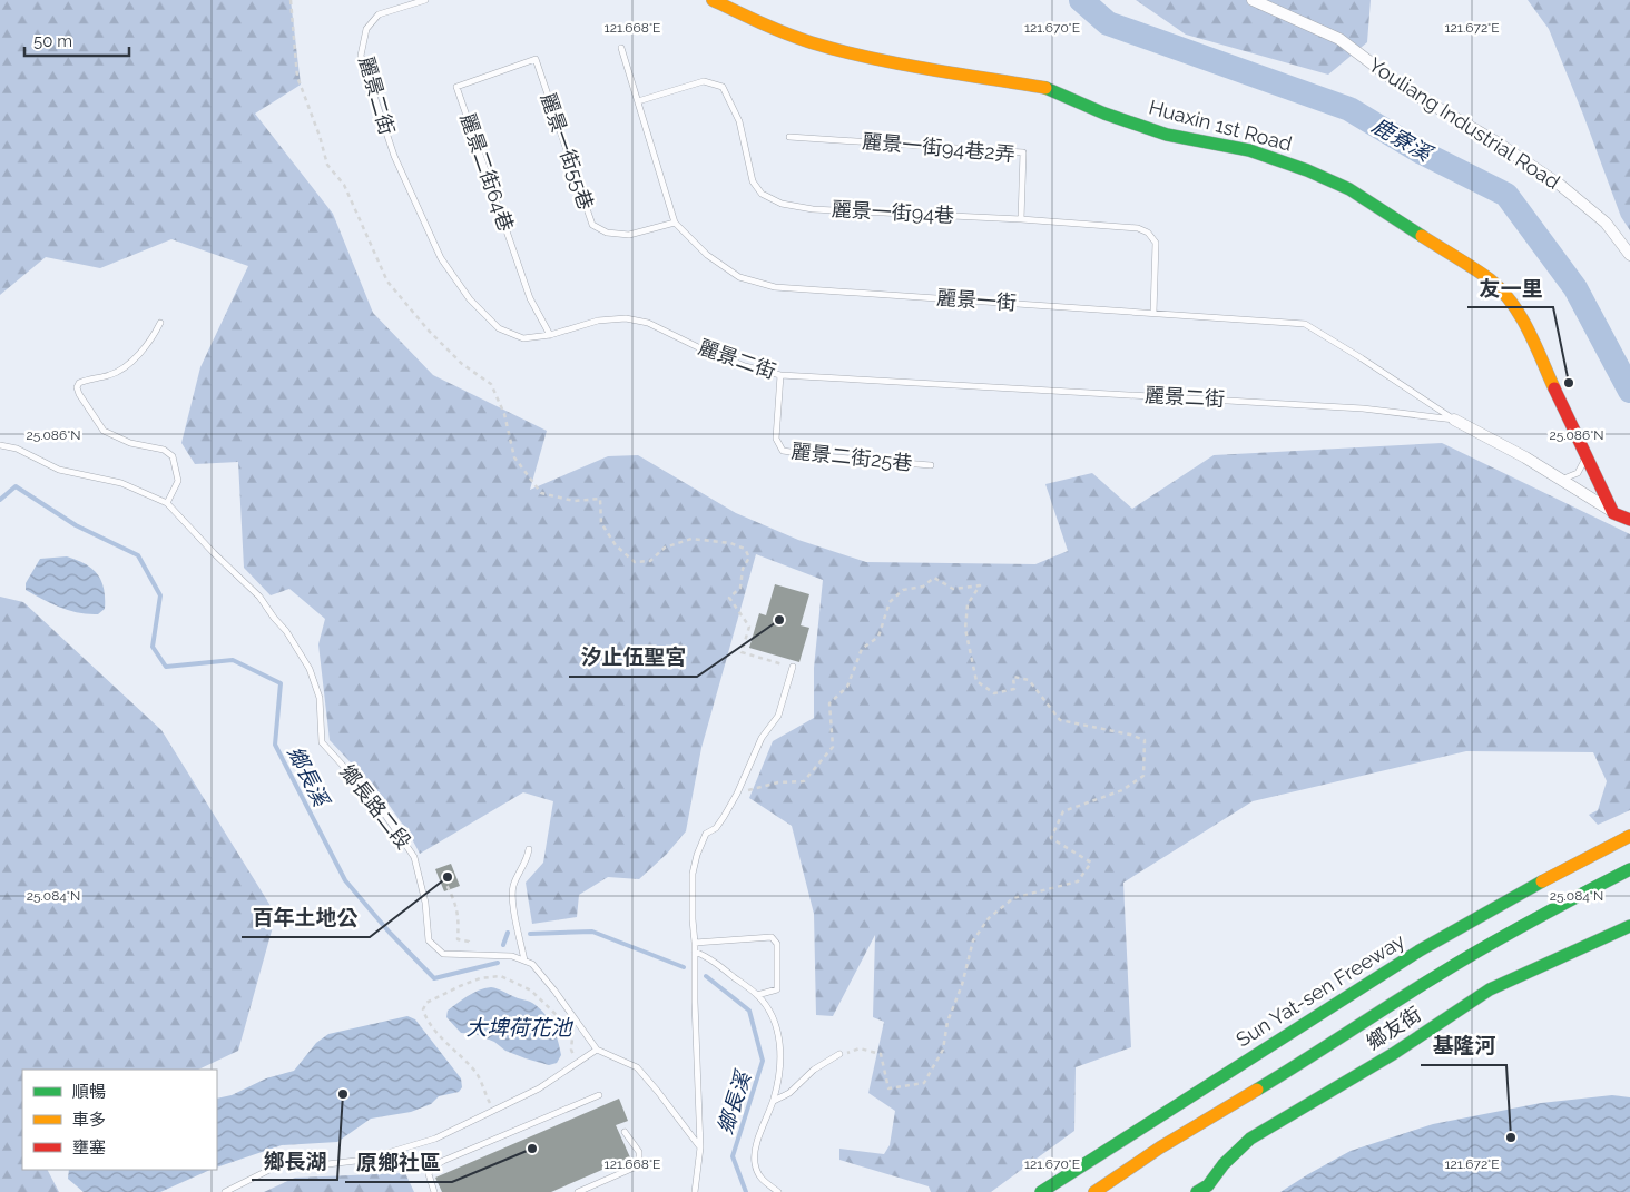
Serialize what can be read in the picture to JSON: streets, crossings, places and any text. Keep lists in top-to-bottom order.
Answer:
{
  "streets": {
    "main road": ["Huaxin 1st Road", "Sun Yat-sen Freeway", "鄉友街"],
    "street": ["Youliang Industrial Road"],
    "lane": [
      "麗景二街",
      "麗景一街94巷2弄",
      "麗景一街55巷",
      "麗景二街64巷",
      "麗景一街94巷",
      "麗景一街",
      "麗景二街25巷",
      "鄉長路二段"
    ]
  },
  "crossings": [
    ["麗景二街", "麗景二街64巷"],
    ["麗景二街", "麗景一街"],
    ["麗景二街", "麗景二街25巷"],
    ["麗景一街94巷2弄", "麗景一街94巷"],
    ["麗景一街55巷", "麗景二街64巷"],
    ["麗景一街55巷", "麗景一街"],
    ["麗景一街94巷", "麗景一街"]
  ],
  "water": ["鹿寮溪", "鄉長溪", "大埤荷花池"],
  "places": [
    "友一里",
    "汐止伍聖宮",
    "百年土地公",
    "鄉長湖",
    "基隆河",
    "原鄉社區"
  ],
  "legend": ["順暢", "車多", "壅塞"],
  "scale_bar": "50 m",
  "coordinates": [
    "121.668°E",
    "121.670°E",
    "121.672°E",
    "25.086°N",
    "25.084°N"
  ]
}
